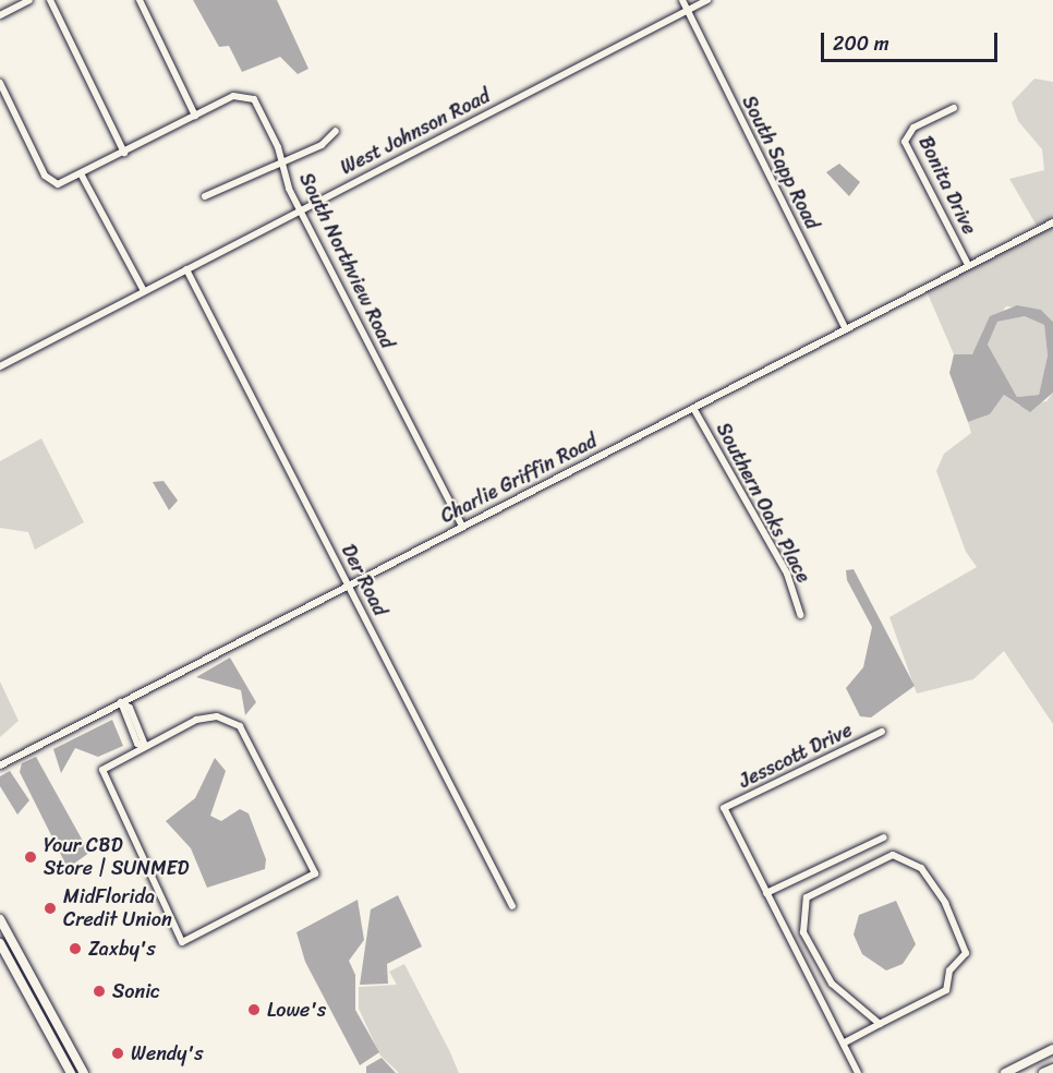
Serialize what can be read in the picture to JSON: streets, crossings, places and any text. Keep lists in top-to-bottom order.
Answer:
{
  "streets": {
    "street": [
      "West Johnson Road",
      "South Sapp Road",
      "Bonita Drive",
      "South Northview Road",
      "Charlie Griffin Road",
      "Southern Oaks Place",
      "Der Road",
      "Jesscott Drive"
    ]
  },
  "crossings": [
    ["West Johnson Road", "South Sapp Road"],
    ["West Johnson Road", "South Northview Road"],
    ["West Johnson Road", "Der Road"],
    ["South Sapp Road", "Charlie Griffin Road"],
    ["Bonita Drive", "Charlie Griffin Road"],
    ["South Northview Road", "Charlie Griffin Road"],
    ["Charlie Griffin Road", "Southern Oaks Place"],
    ["Charlie Griffin Road", "Der Road"]
  ],
  "places": [
    "Your CBD Store | SUNMED",
    "MidFlorida Credit Union",
    "Zaxby's",
    "Sonic",
    "Lowe's",
    "Wendy's"
  ],
  "scale_bar": "200 m"
}
